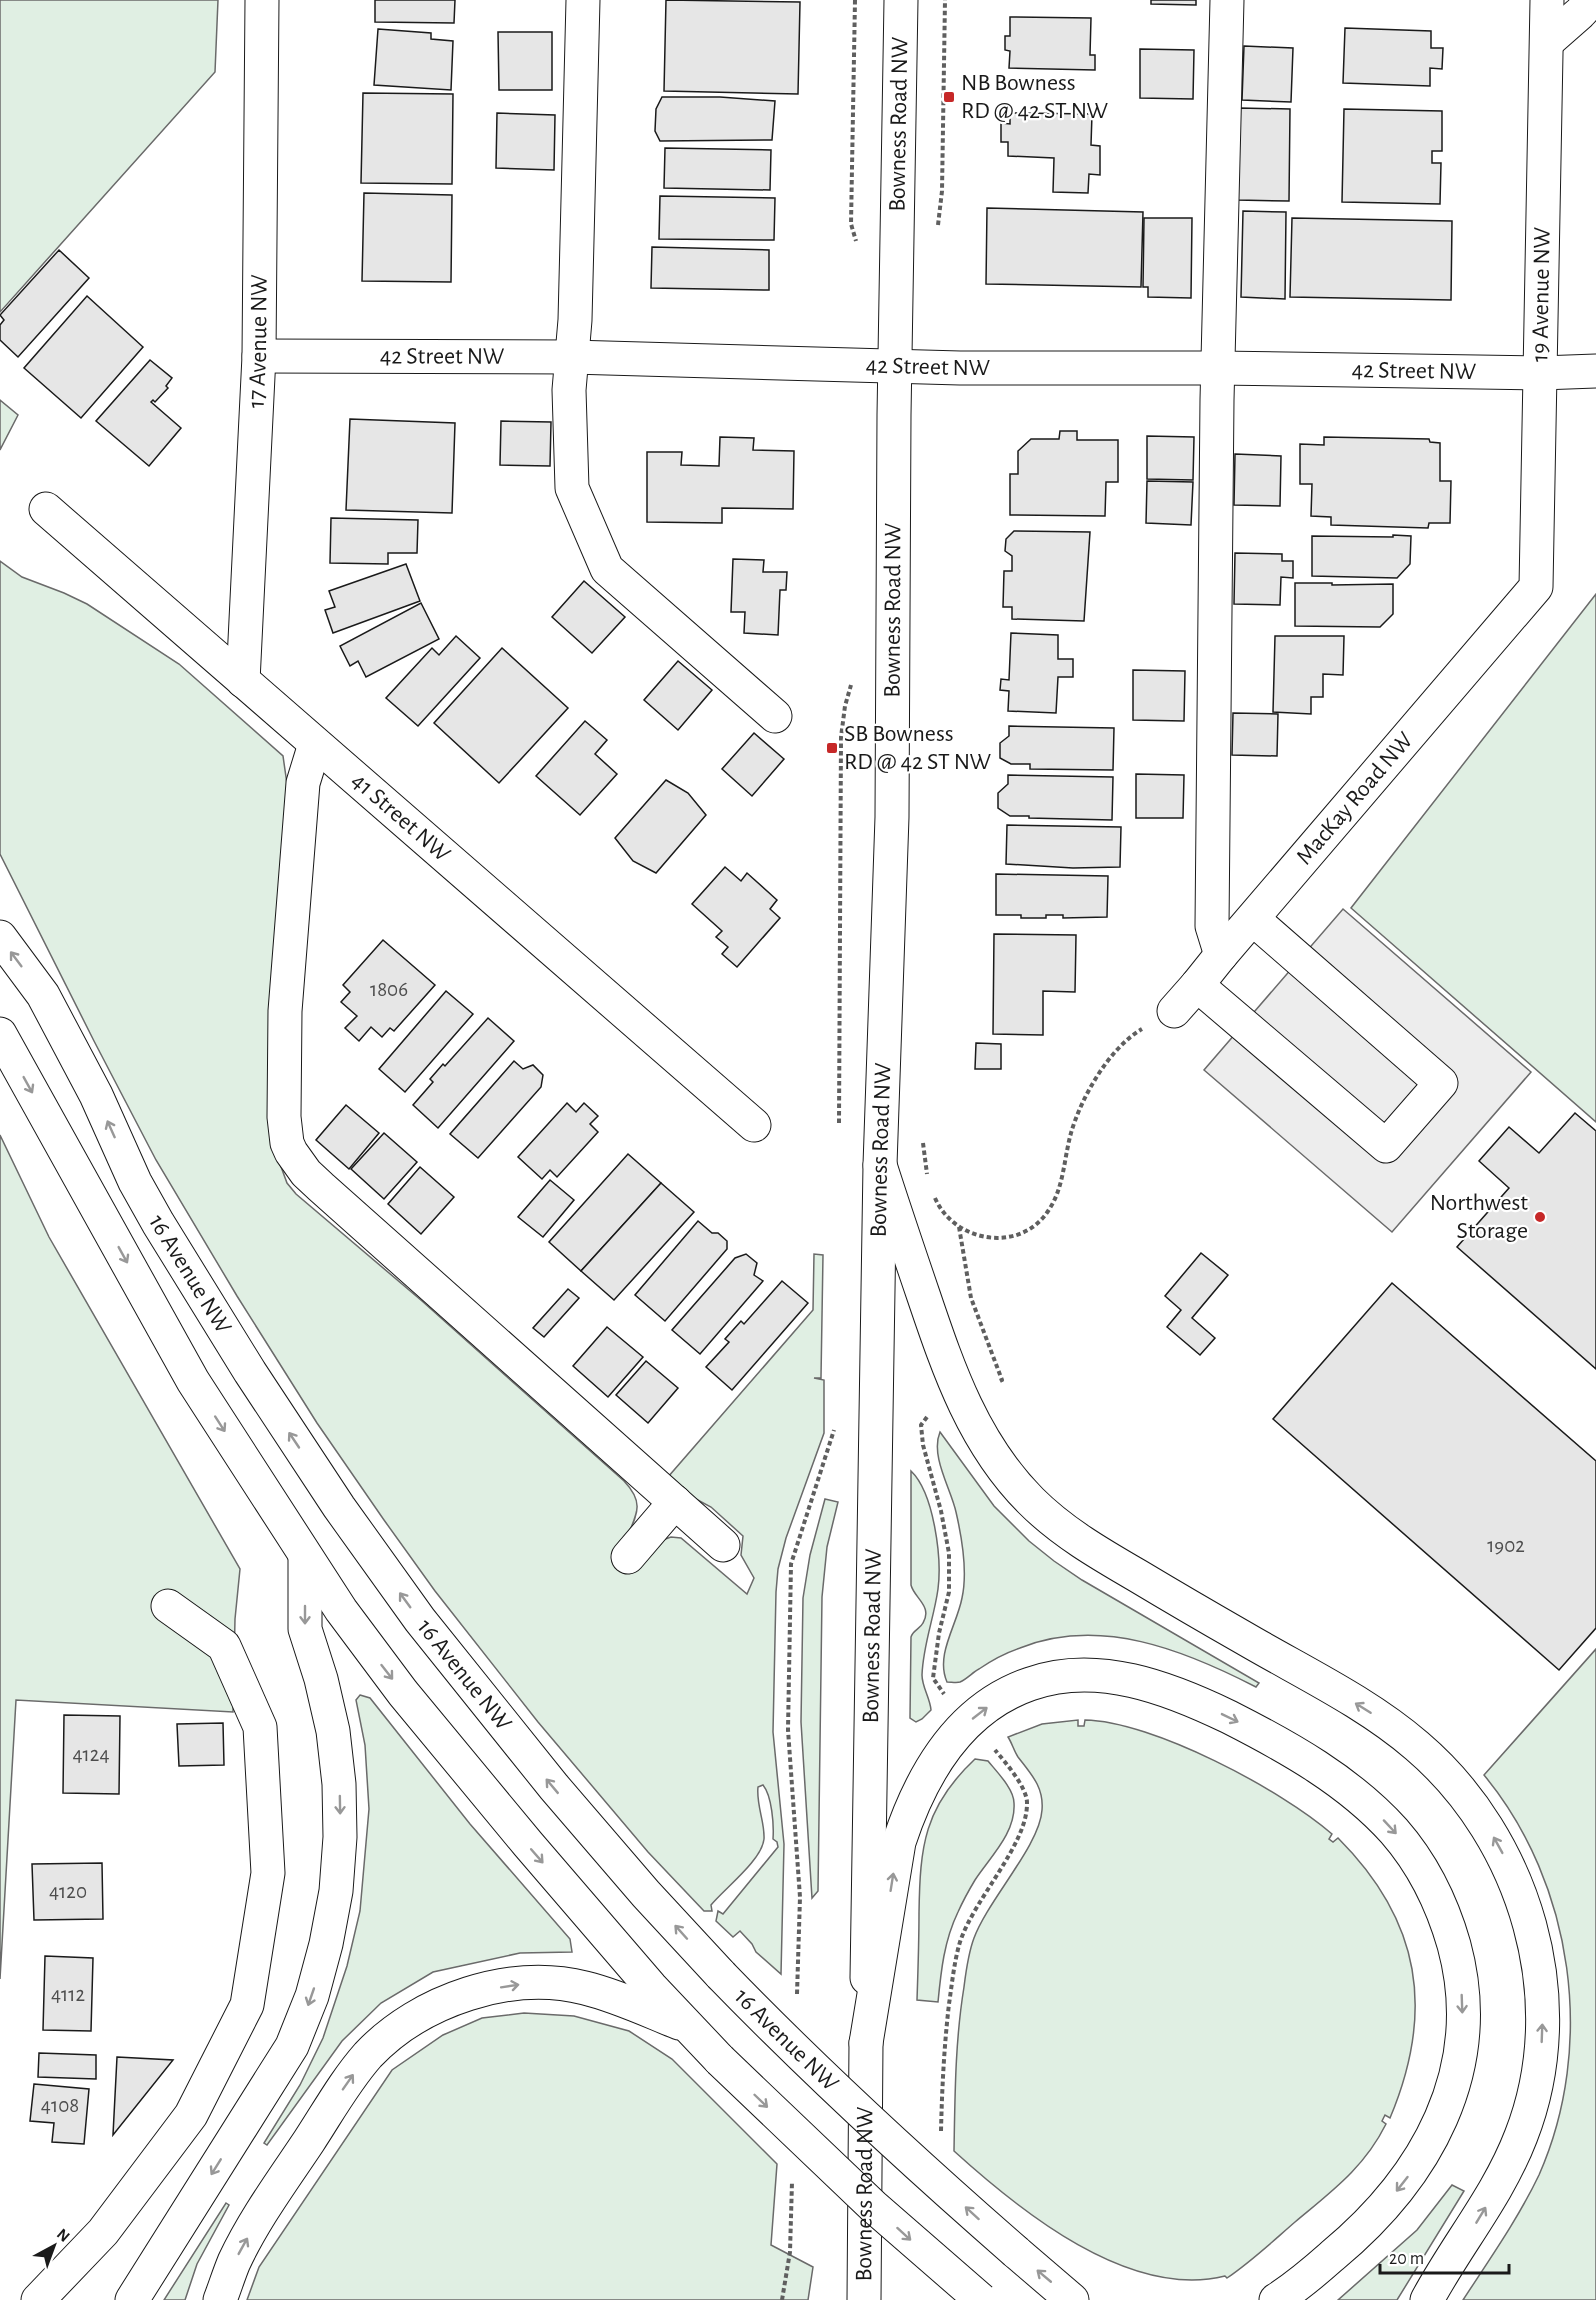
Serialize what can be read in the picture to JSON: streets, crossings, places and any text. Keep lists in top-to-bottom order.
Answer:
{
  "streets": {
    "main road": [
      "Bowness Road NW",
      "19 Avenue NW",
      "17 Avenue NW",
      "42 Street NW",
      "MacKay Road NW",
      "41 Street NW",
      "16 Avenue NW"
    ]
  },
  "crossings": [
    ["Bowness Road NW", "42 Street NW"],
    ["19 Avenue NW", "42 Street NW"],
    ["19 Avenue NW", "MacKay Road NW"],
    ["17 Avenue NW", "42 Street NW"],
    ["17 Avenue NW", "41 Street NW"]
  ],
  "places": {
    "transit": ["NB Bowness RD @ 42 ST NW", "SB Bowness RD @ 42 ST NW"],
    "other": ["Northwest Storage"]
  },
  "house_numbers": [
    "1806",
    "1902",
    "4124",
    "4120",
    "4112",
    "4108"
  ],
  "scale_bar": "20 m",
  "north": "top right"
}
